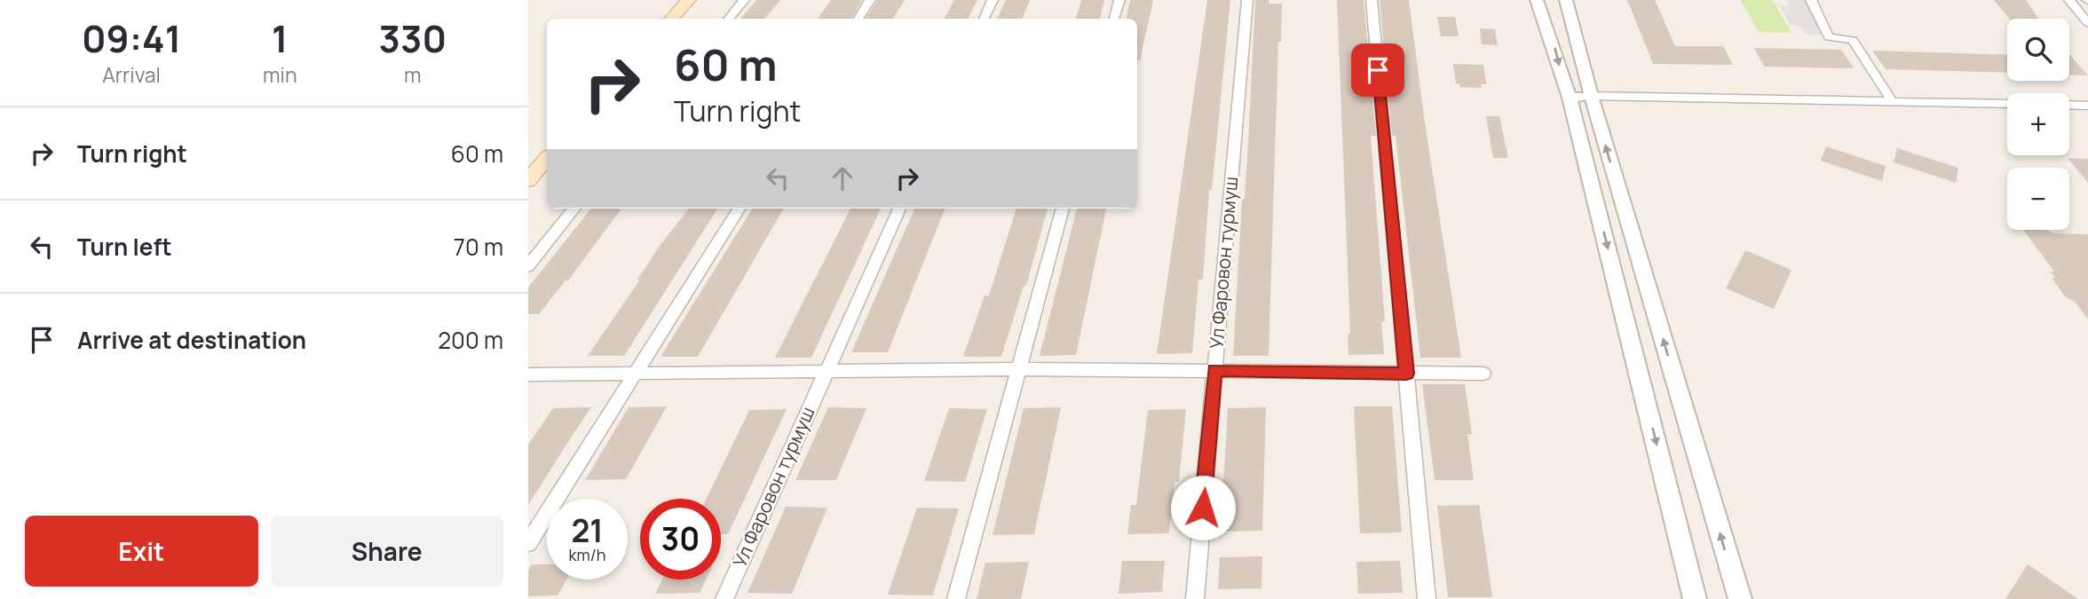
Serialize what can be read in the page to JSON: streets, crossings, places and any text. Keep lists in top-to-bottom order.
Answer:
{
  "streets": {
    "street": ["Ул Фаровон турмуш"]
  },
  "page": {
    "eta": [
      "09:41",
      "Arrival",
      "1",
      "min",
      "330",
      "m"
    ],
    "map_buttons": ["+", "−"],
    "turn": ["60 m", "Turn right"],
    "list": [
      {
        "name": "Turn right",
        "value": "60 m"
      },
      {
        "name": "Turn left",
        "value": "70 m"
      },
      {
        "name": "Arrive at destination",
        "value": "200 m"
      }
    ],
    "speed": "21 km/h",
    "limit": "30",
    "buttons": ["Exit", "Share"]
  }
}
